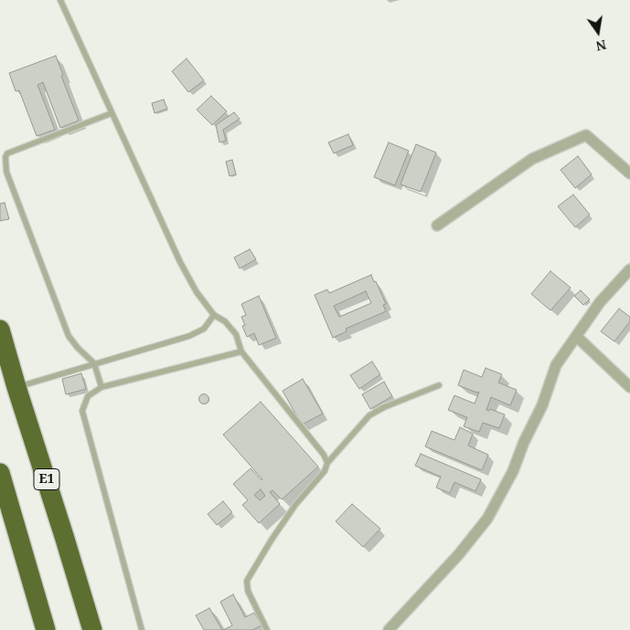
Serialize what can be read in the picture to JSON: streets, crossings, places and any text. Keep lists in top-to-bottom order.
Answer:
{
  "streets": {
    "highway": ["E1"]
  },
  "north": "bottom"
}
